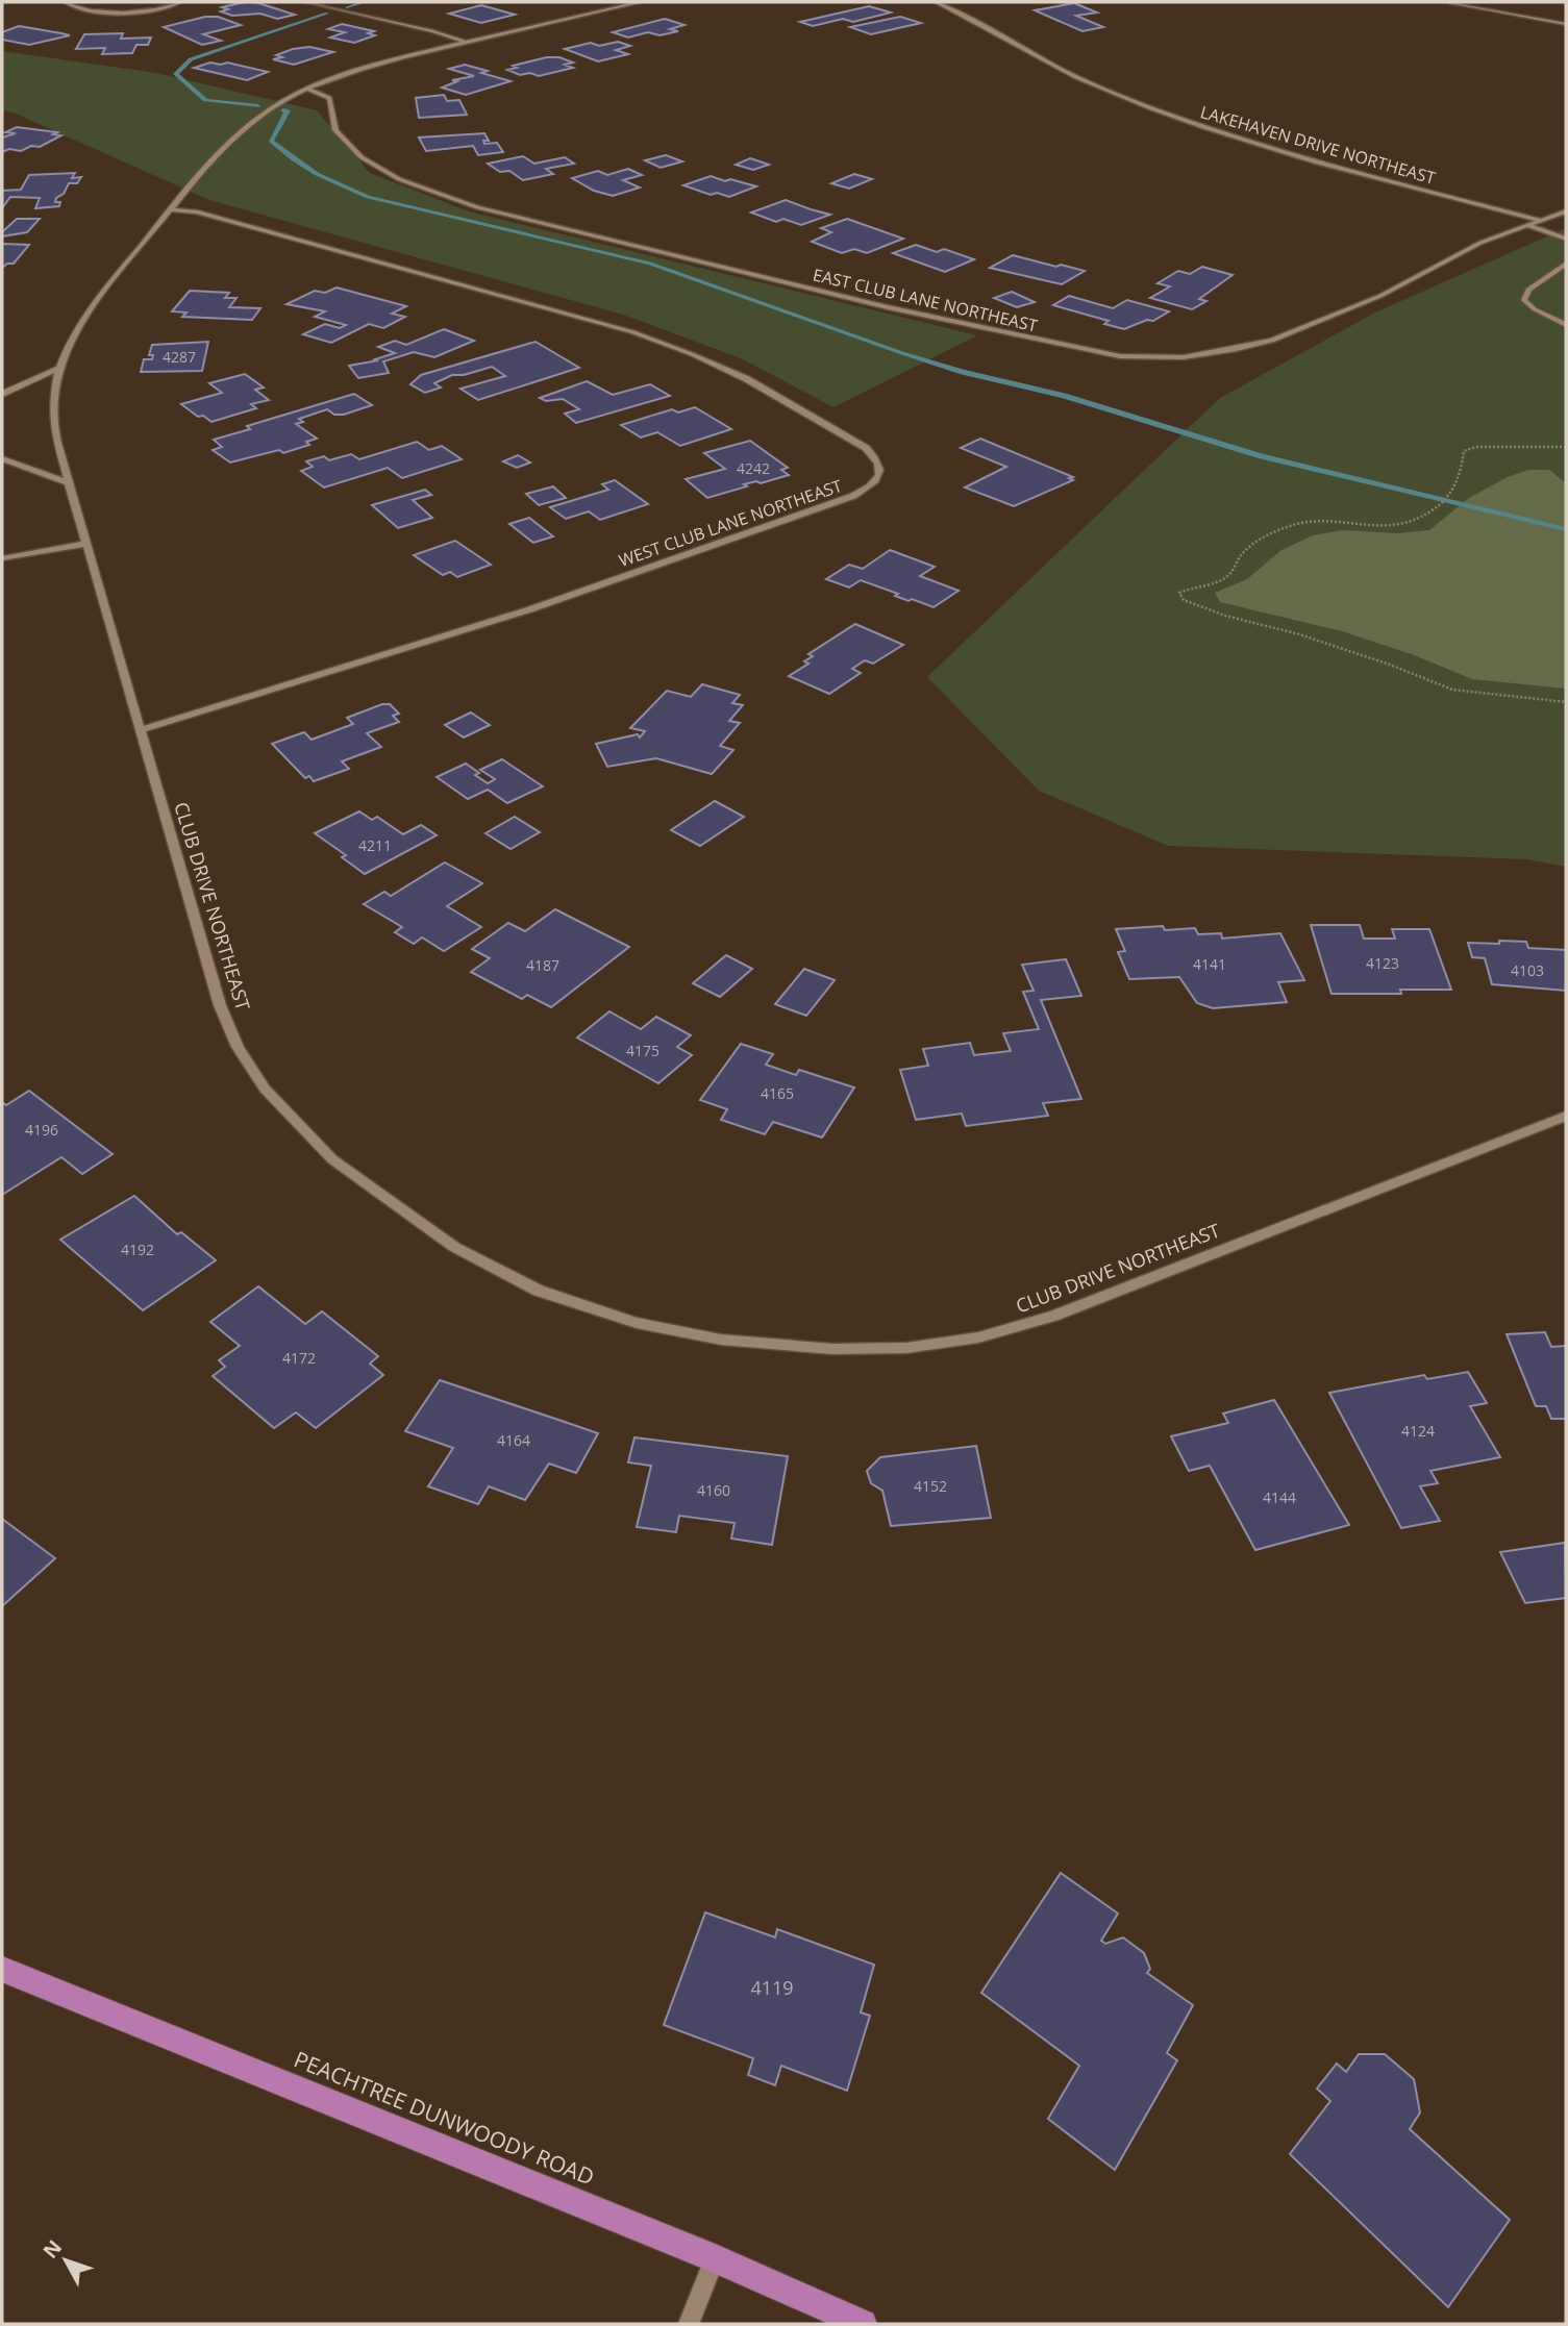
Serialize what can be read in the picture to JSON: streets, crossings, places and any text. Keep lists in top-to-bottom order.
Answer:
{
  "streets": {
    "main road": ["PEACHTREE DUNWOODY ROAD"],
    "street": [
      "LAKEHAVEN DRIVE NORTHEAST",
      "EAST CLUB LANE NORTHEAST",
      "WEST CLUB LANE NORTHEAST",
      "CLUB DRIVE NORTHEAST"
    ]
  },
  "crossings": [
    ["LAKEHAVEN DRIVE NORTHEAST", "EAST CLUB LANE NORTHEAST"],
    ["EAST CLUB LANE NORTHEAST", "CLUB DRIVE NORTHEAST"],
    ["WEST CLUB LANE NORTHEAST", "CLUB DRIVE NORTHEAST"]
  ],
  "house_numbers": [
    "4287",
    "4242",
    "4211",
    "4123",
    "4141",
    "4187",
    "4103",
    "4175",
    "4165",
    "4196",
    "4192",
    "4172",
    "4124",
    "4164",
    "4152",
    "4160",
    "4144",
    "4119"
  ],
  "north": "top left"
}
